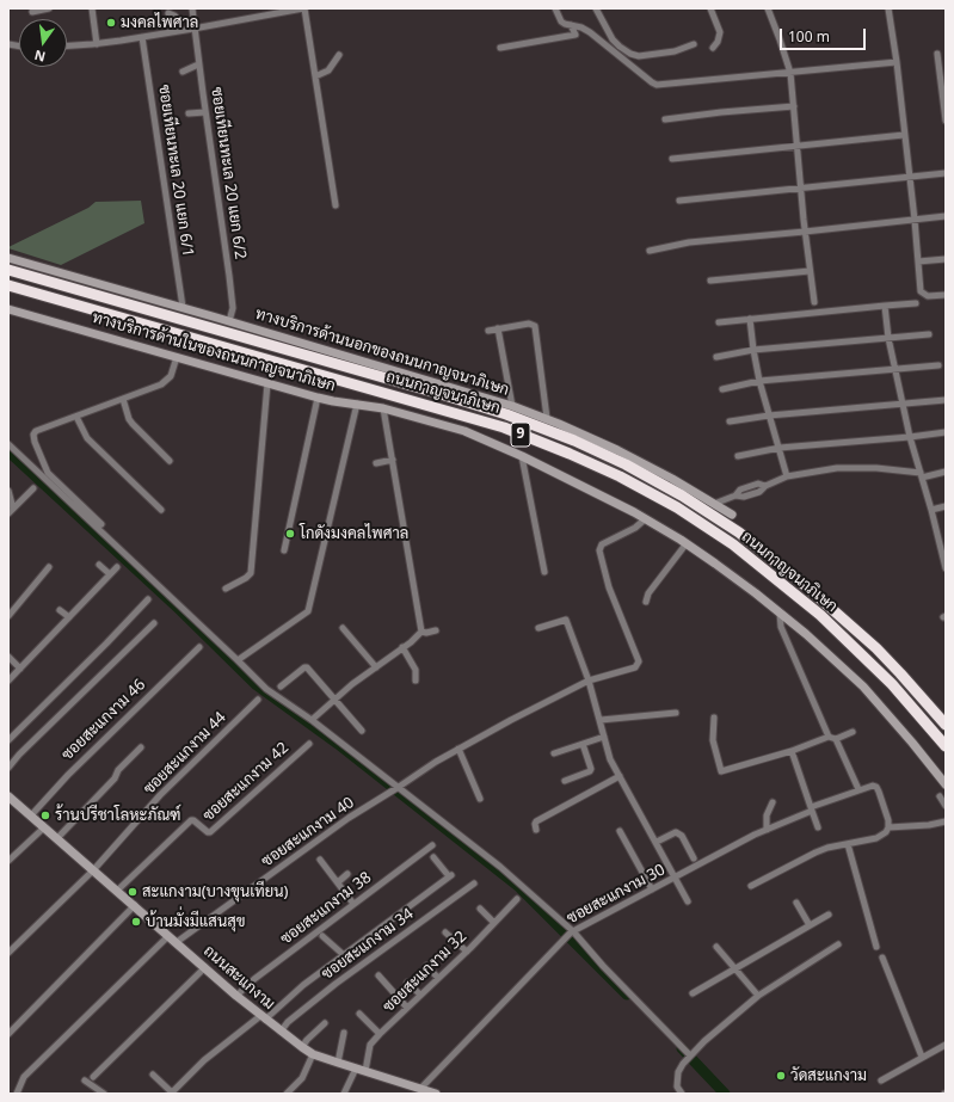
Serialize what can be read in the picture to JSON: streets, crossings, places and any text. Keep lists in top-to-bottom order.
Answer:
{
  "streets": {
    "highway": ["ถนนกาญจนาภิเษก", "9"],
    "main road": ["ทางบริการด้านในของถนนกาญจนาภิเษก", "ทางบริการด้านนอกของถนนกาญจนาภิเษก", "ถนนสะแกงาม"],
    "street": [
      "ซอยเทียนทะเล 20 แยก 6/1",
      "ซอยเทียนทะเล 20 แยก 6/2",
      "ซอยสะแกงาม 46",
      "ซอยสะแกงาม 44",
      "ซอยสะแกงาม 42",
      "ซอยสะแกงาม 40",
      "ซอยสะแกงาม 30",
      "ซอยสะแกงาม 38",
      "ซอยสะแกงาม 34",
      "ซอยสะแกงาม 32"
    ]
  },
  "crossings": [
    ["ซอยเทียนทะเล 20 แยก 6/1", "ทางบริการด้านนอกของถนนกาญจนาภิเษก"],
    ["ซอยเทียนทะเล 20 แยก 6/2", "ทางบริการด้านนอกของถนนกาญจนาภิเษก"],
    ["ทางบริการด้านในของถนนกาญจนาภิเษก", "ซอยสะแกงาม 40"],
    ["ซอยสะแกงาม 46", "ถนนสะแกงาม"],
    ["ซอยสะแกงาม 44", "ถนนสะแกงาม"],
    ["ซอยสะแกงาม 42", "ถนนสะแกงาม"],
    ["ซอยสะแกงาม 40", "ถนนสะแกงาม"],
    ["ซอยสะแกงาม 30", "ถนนสะแกงาม"],
    ["ซอยสะแกงาม 38", "ถนนสะแกงาม"],
    ["ซอยสะแกงาม 34", "ถนนสะแกงาม"],
    ["ซอยสะแกงาม 32", "ถนนสะแกงาม"]
  ],
  "places": [
    "มงคลไพศาล",
    "โกดังมงคลไพศาล",
    "ร้านปรีชาโลหะภัณฑ์",
    "สะแกงาม(บางขุนเทียน)",
    "บ้านมั่งมีแสนสุข",
    "วัดสะแกงาม"
  ],
  "scale_bar": "100 m",
  "north": "bottom"
}
